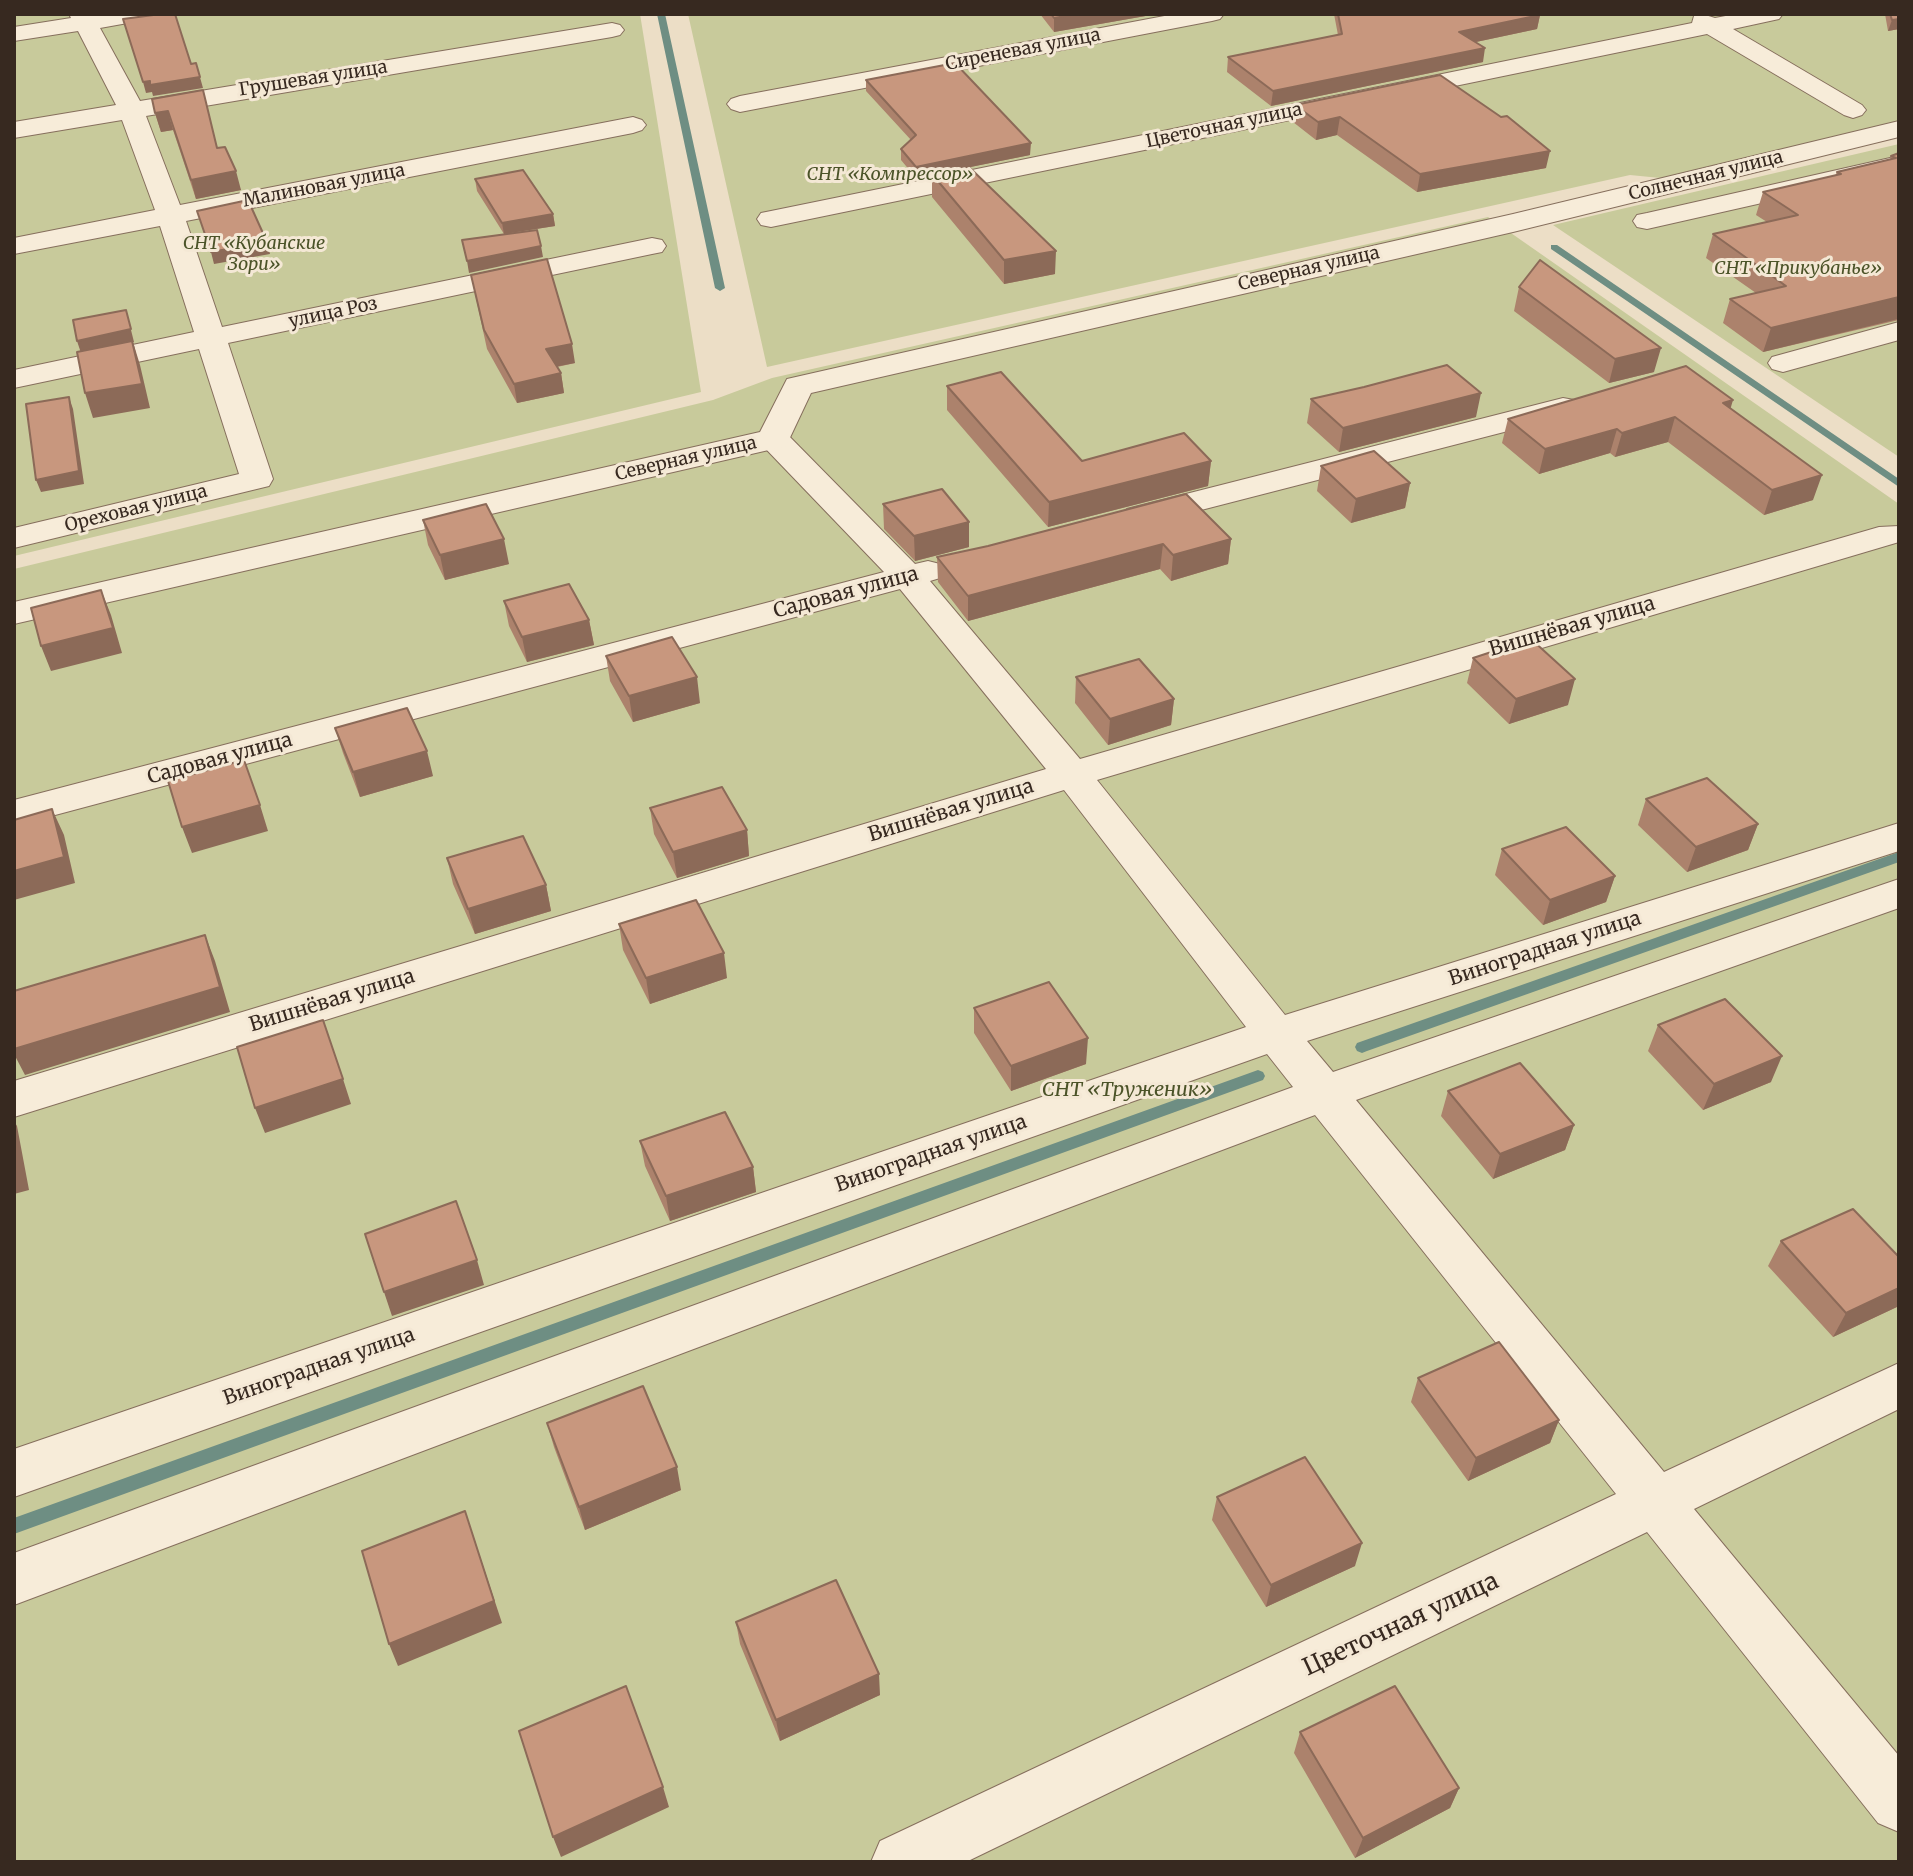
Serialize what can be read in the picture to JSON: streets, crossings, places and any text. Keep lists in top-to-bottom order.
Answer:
{
  "streets": {
    "street": [
      "Сиреневая улица",
      "Грушевая улица",
      "Цветочная улица",
      "Солнечная улица",
      "Малиновая улица",
      "Северная улица",
      "улица Роз",
      "Ореховая улица",
      "Садовая улица",
      "Вишнёвая улица",
      "Виноградная улица"
    ]
  },
  "crossings": [
    ["Солнечная улица", "Северная улица"],
    ["улица Роз", "Ореховая улица"]
  ],
  "parks": [
    "СНТ «Компрессор»",
    "СНТ «Кубанские Зори»",
    "СНТ «Прикубанье»",
    "СНТ «Труженик»"
  ]
}
